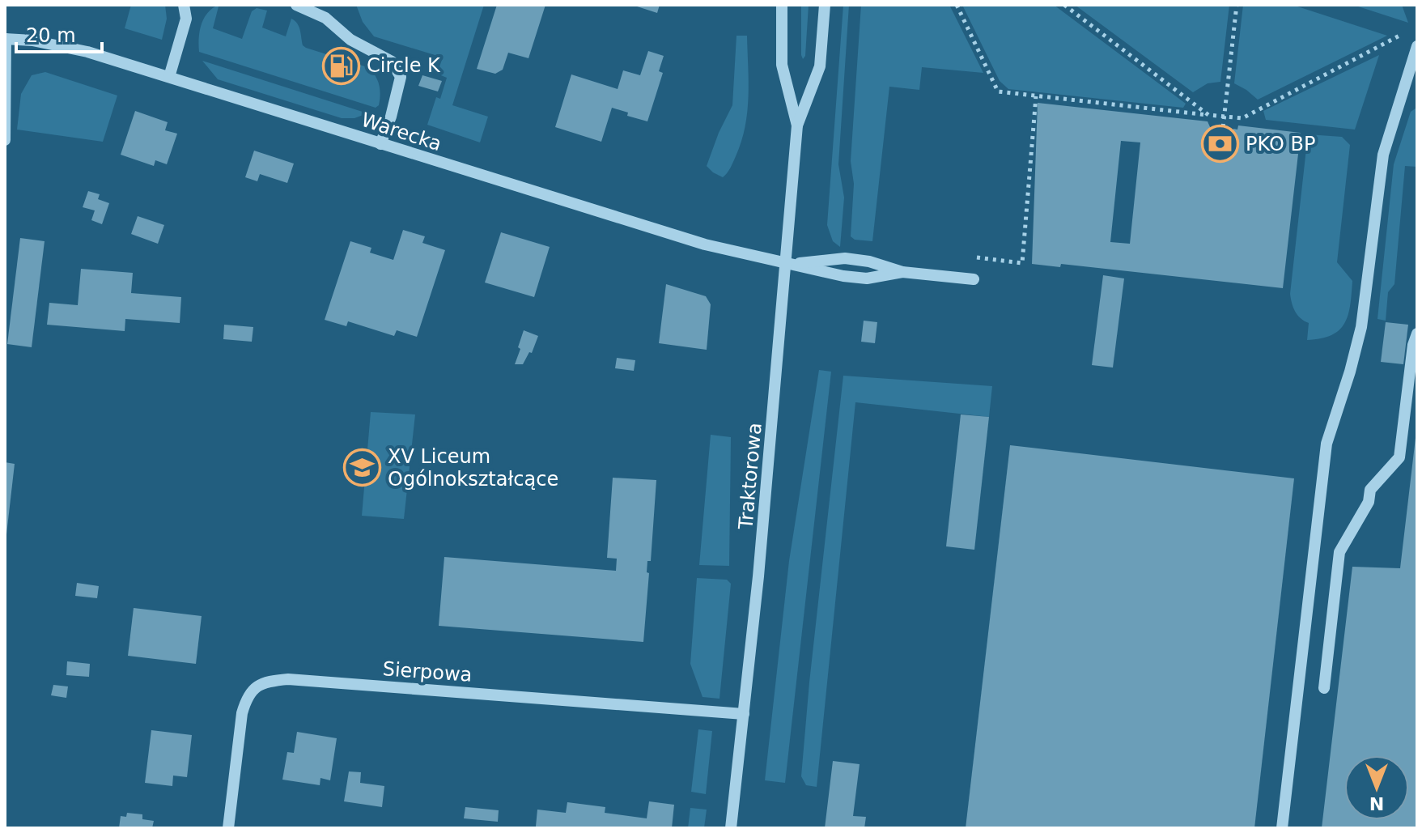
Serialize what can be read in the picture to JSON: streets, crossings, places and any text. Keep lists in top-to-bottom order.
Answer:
{
  "streets": {
    "street": ["Warecka", "Traktorowa", "Sierpowa"]
  },
  "crossings": [
    ["Warecka", "Traktorowa"],
    ["Traktorowa", "Sierpowa"]
  ],
  "places": {
    "fuel station": ["Circle K"],
    "bank": ["PKO BP"],
    "school or university": ["XV Liceum Ogólnokształcące"]
  },
  "scale_bar": "20 m",
  "north": "bottom"
}
